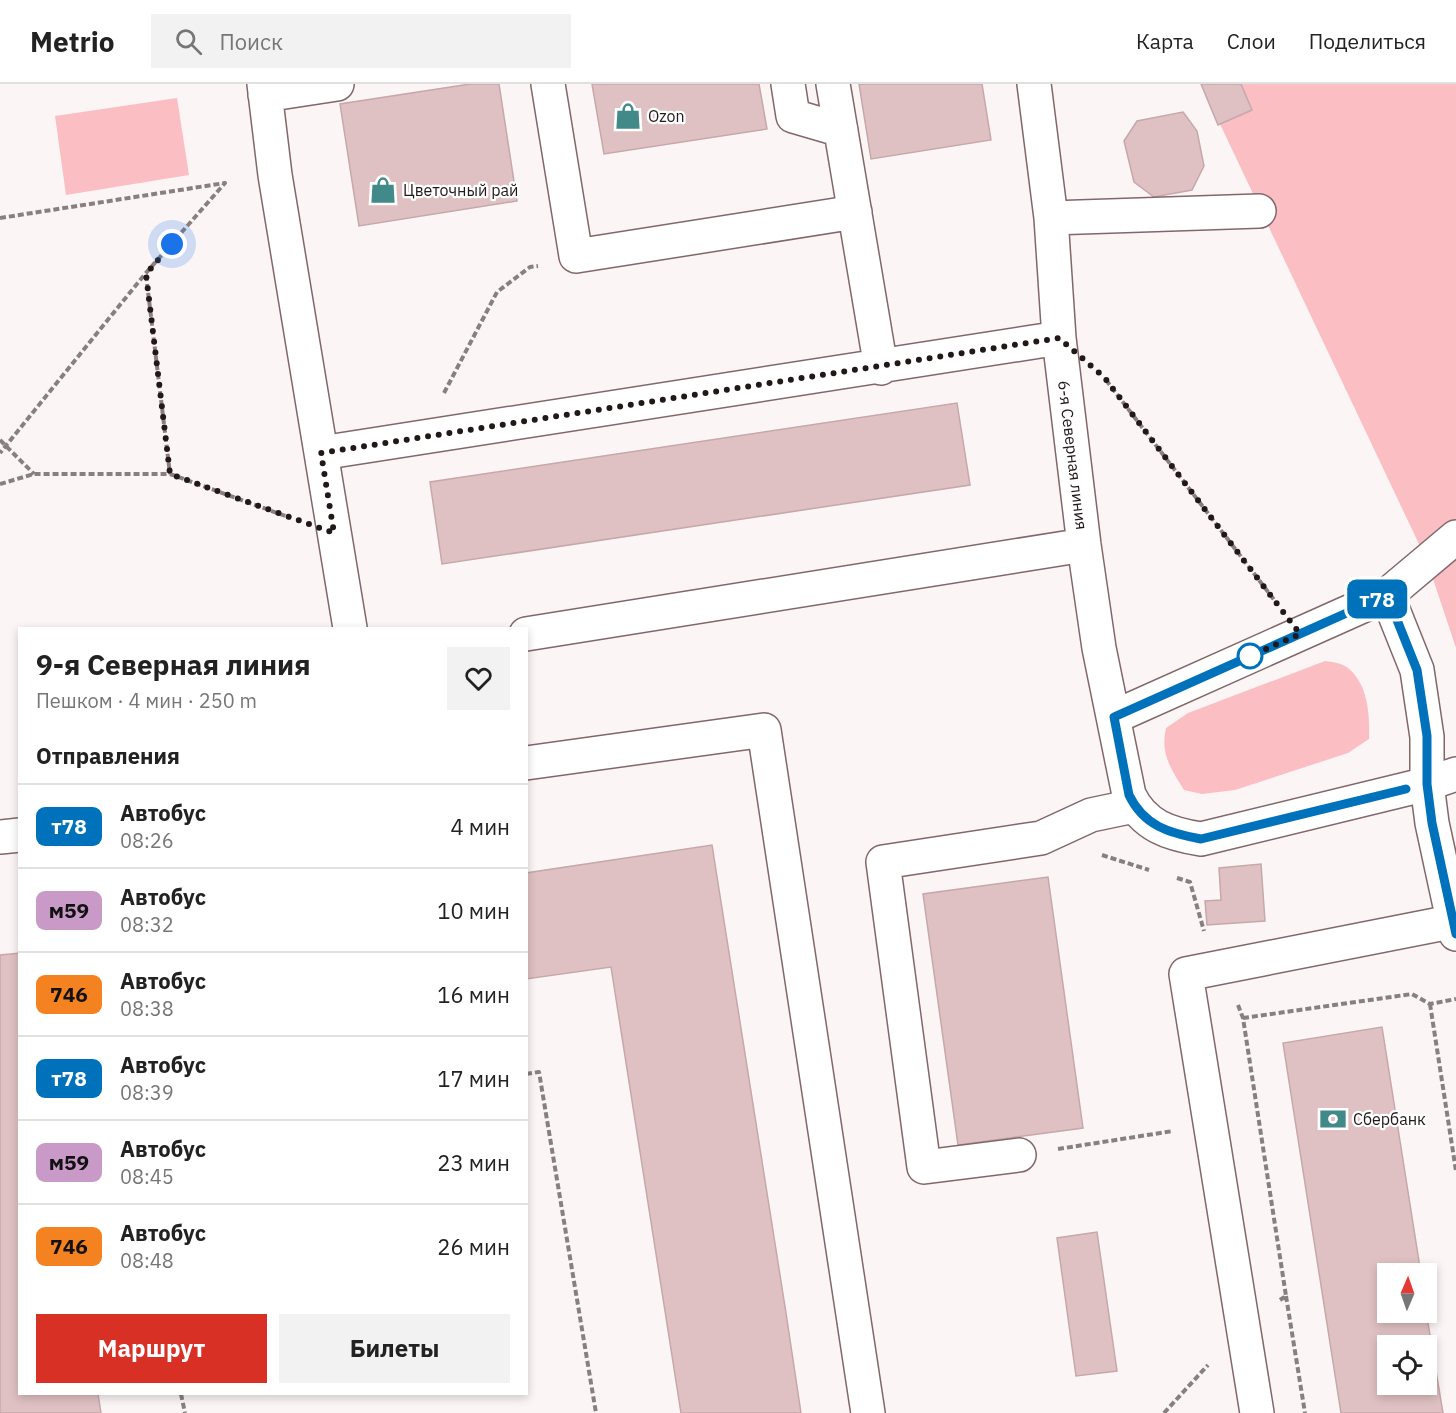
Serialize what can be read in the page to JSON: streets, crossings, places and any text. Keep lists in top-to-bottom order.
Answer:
{
  "streets": {
    "street": ["6-я Северная линия"]
  },
  "places": {
    "shop": ["Ozon", "Цветочный рай"],
    "bank": ["Сбербанк"]
  },
  "lines": ["bus line т78"],
  "north": "top",
  "page": {
    "header": "Metrio",
    "search": "Поиск",
    "nav": ["Карта", "Слои", "Поделиться"],
    "on_map": "т78",
    "heading": [
      ["9-я Северная линия", "Пешком · 4 мин · 250 m"],
      "Отправления"
    ],
    "list": [
      {
        "mark": "т78",
        "name": "Автобус",
        "note": "08:26",
        "value": "4 мин"
      },
      {
        "mark": "м59",
        "name": "Автобус",
        "note": "08:32",
        "value": "10 мин"
      },
      {
        "mark": "746",
        "name": "Автобус",
        "note": "08:38",
        "value": "16 мин"
      },
      {
        "mark": "т78",
        "name": "Автобус",
        "note": "08:39",
        "value": "17 мин"
      },
      {
        "mark": "м59",
        "name": "Автобус",
        "note": "08:45",
        "value": "23 мин"
      },
      {
        "mark": "746",
        "name": "Автобус",
        "note": "08:48",
        "value": "26 мин"
      }
    ],
    "buttons": ["Маршрут", "Билеты"]
  }
}
